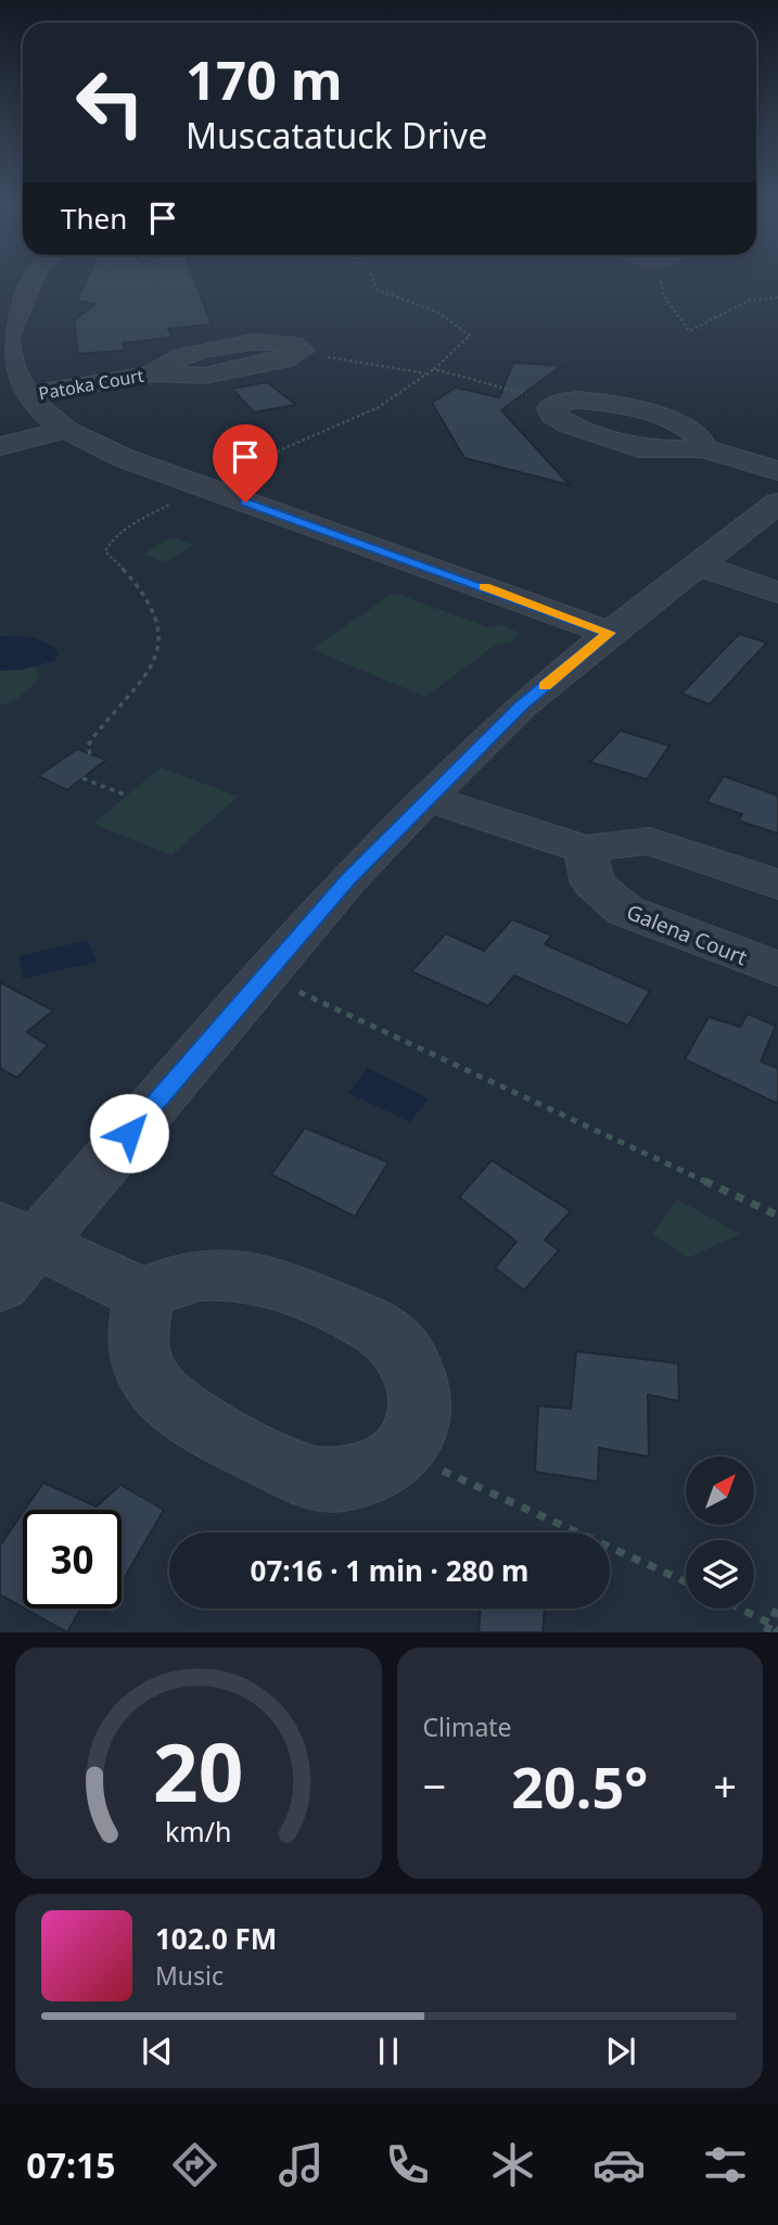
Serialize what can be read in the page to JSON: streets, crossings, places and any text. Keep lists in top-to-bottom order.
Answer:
{
  "streets": {
    "street": ["Patoka Court", "Galena Court"]
  },
  "north": "top right",
  "page": {
    "turn": ["170 m", "Muscatatuck Drive"],
    "then": "Then",
    "limit": "30",
    "trip": "07:16 · 1 min · 280 m",
    "tile": "Climate",
    "heat": ["−", "20.5°", "+"],
    "song": ["102.0 FM", "Music"],
    "tabs": "07:15",
    "gauge": ["20", "km/h"]
  }
}
